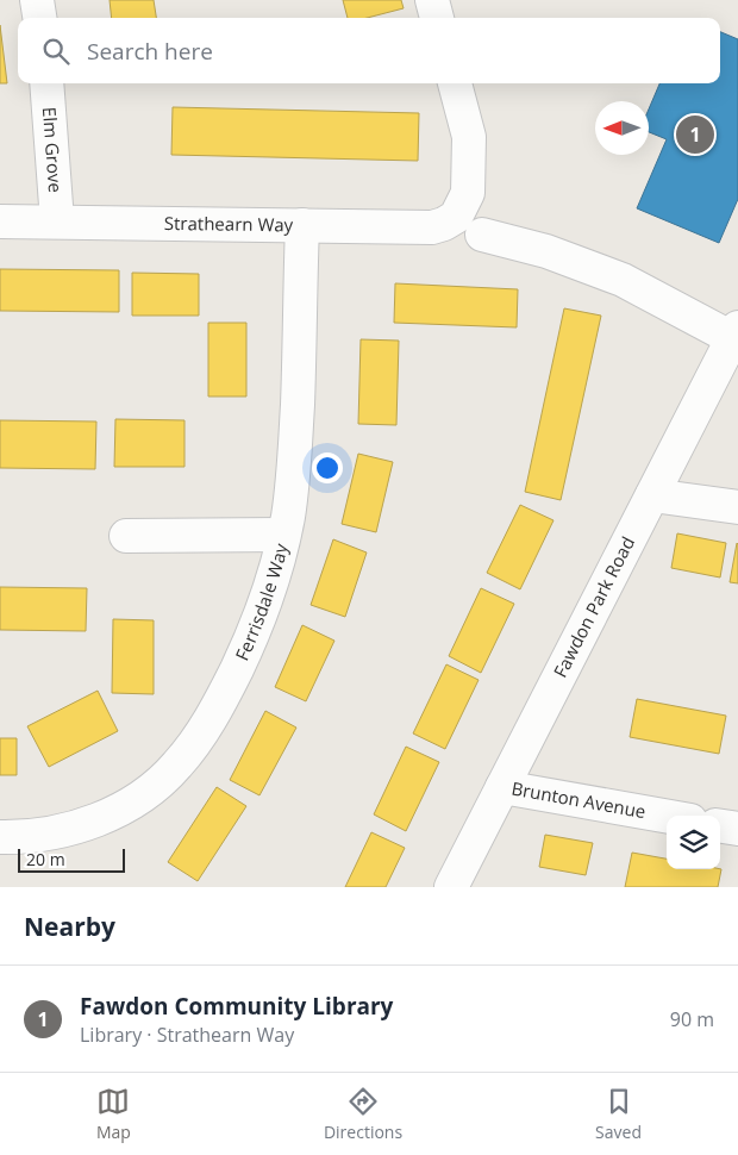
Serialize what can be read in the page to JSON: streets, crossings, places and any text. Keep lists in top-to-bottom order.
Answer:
{
  "streets": {
    "street": [
      "Elm Grove",
      "Strathearn Way",
      "Ferrisdale Way",
      "Fawdon Park Road",
      "Brunton Avenue"
    ]
  },
  "crossings": [
    ["Elm Grove", "Strathearn Way"],
    ["Strathearn Way", "Ferrisdale Way"],
    ["Fawdon Park Road", "Brunton Avenue"]
  ],
  "scale_bar": "20 m",
  "north": "left",
  "page": {
    "search": "Search here",
    "pins": "1",
    "scale": "20 m",
    "heading": "Nearby",
    "list": [
      {
        "mark": "1",
        "name": "Fawdon Community Library",
        "note": "Library · Strathearn Way",
        "value": "90 m"
      }
    ],
    "nav": ["Map", "Directions", "Saved"]
  }
}
